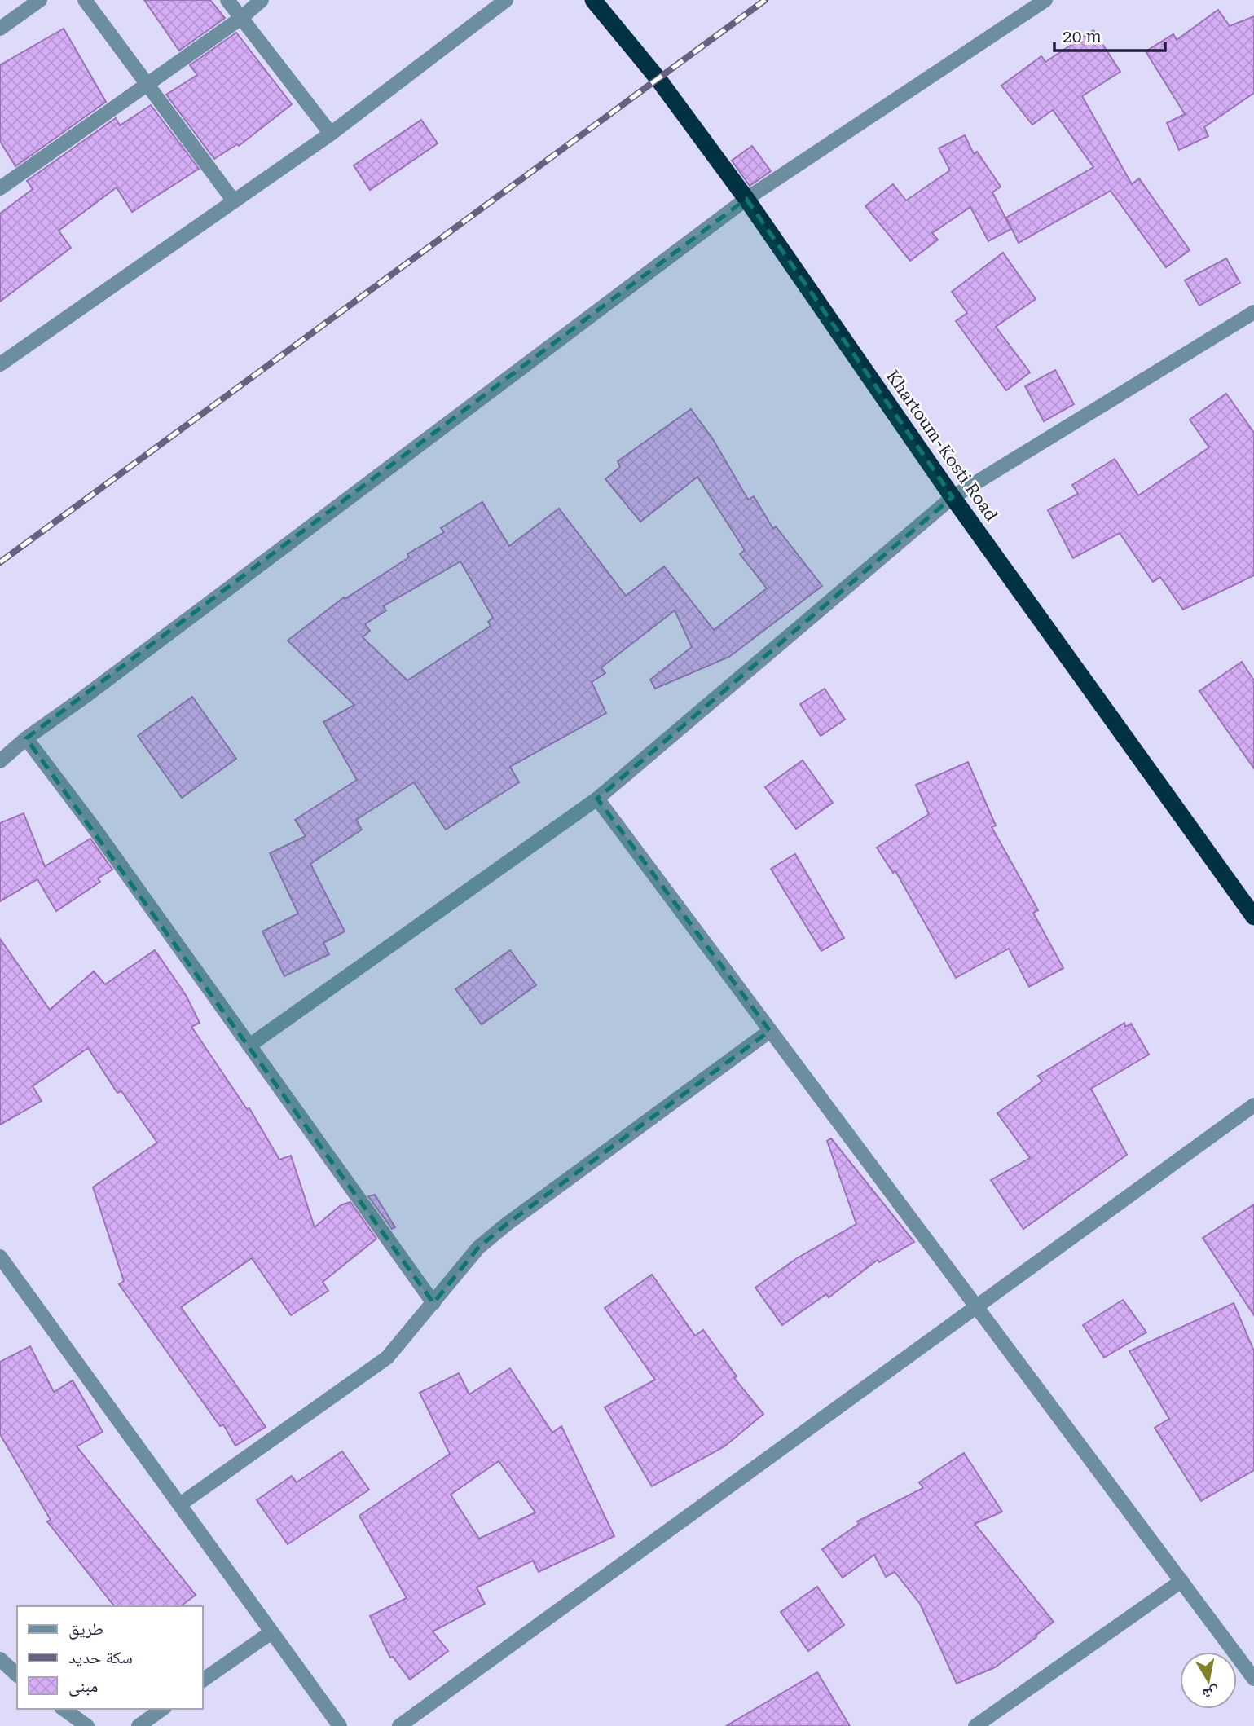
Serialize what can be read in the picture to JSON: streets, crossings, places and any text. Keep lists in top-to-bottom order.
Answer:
{
  "streets": {
    "highway": ["Khartoum-Kosti Road"]
  },
  "legend": ["طريق", "سكة حديد", "مبنى"],
  "scale_bar": "20 m",
  "north": "bottom"
}
